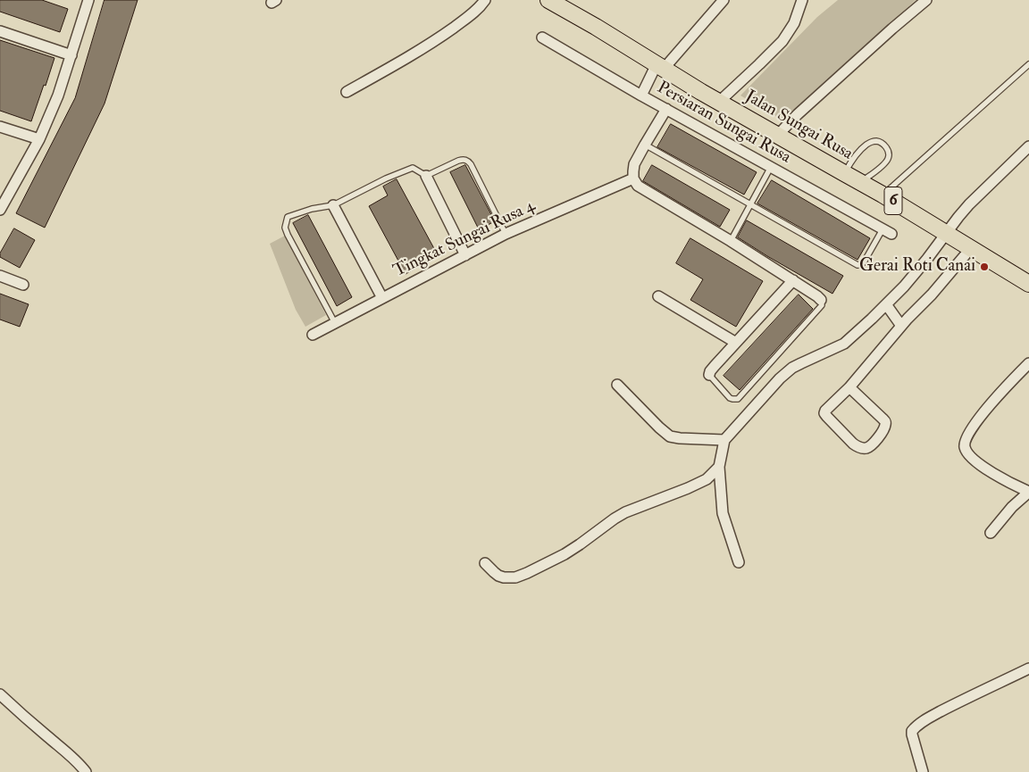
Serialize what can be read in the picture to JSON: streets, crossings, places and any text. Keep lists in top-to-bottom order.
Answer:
{
  "streets": {
    "main road": ["Jalan Sungai Rusa", "6"],
    "street": ["Persiaran Sungai Rusa", "Tingkat Sungai Rusa 4"]
  },
  "places": ["Gerai Roti Canai"]
}
